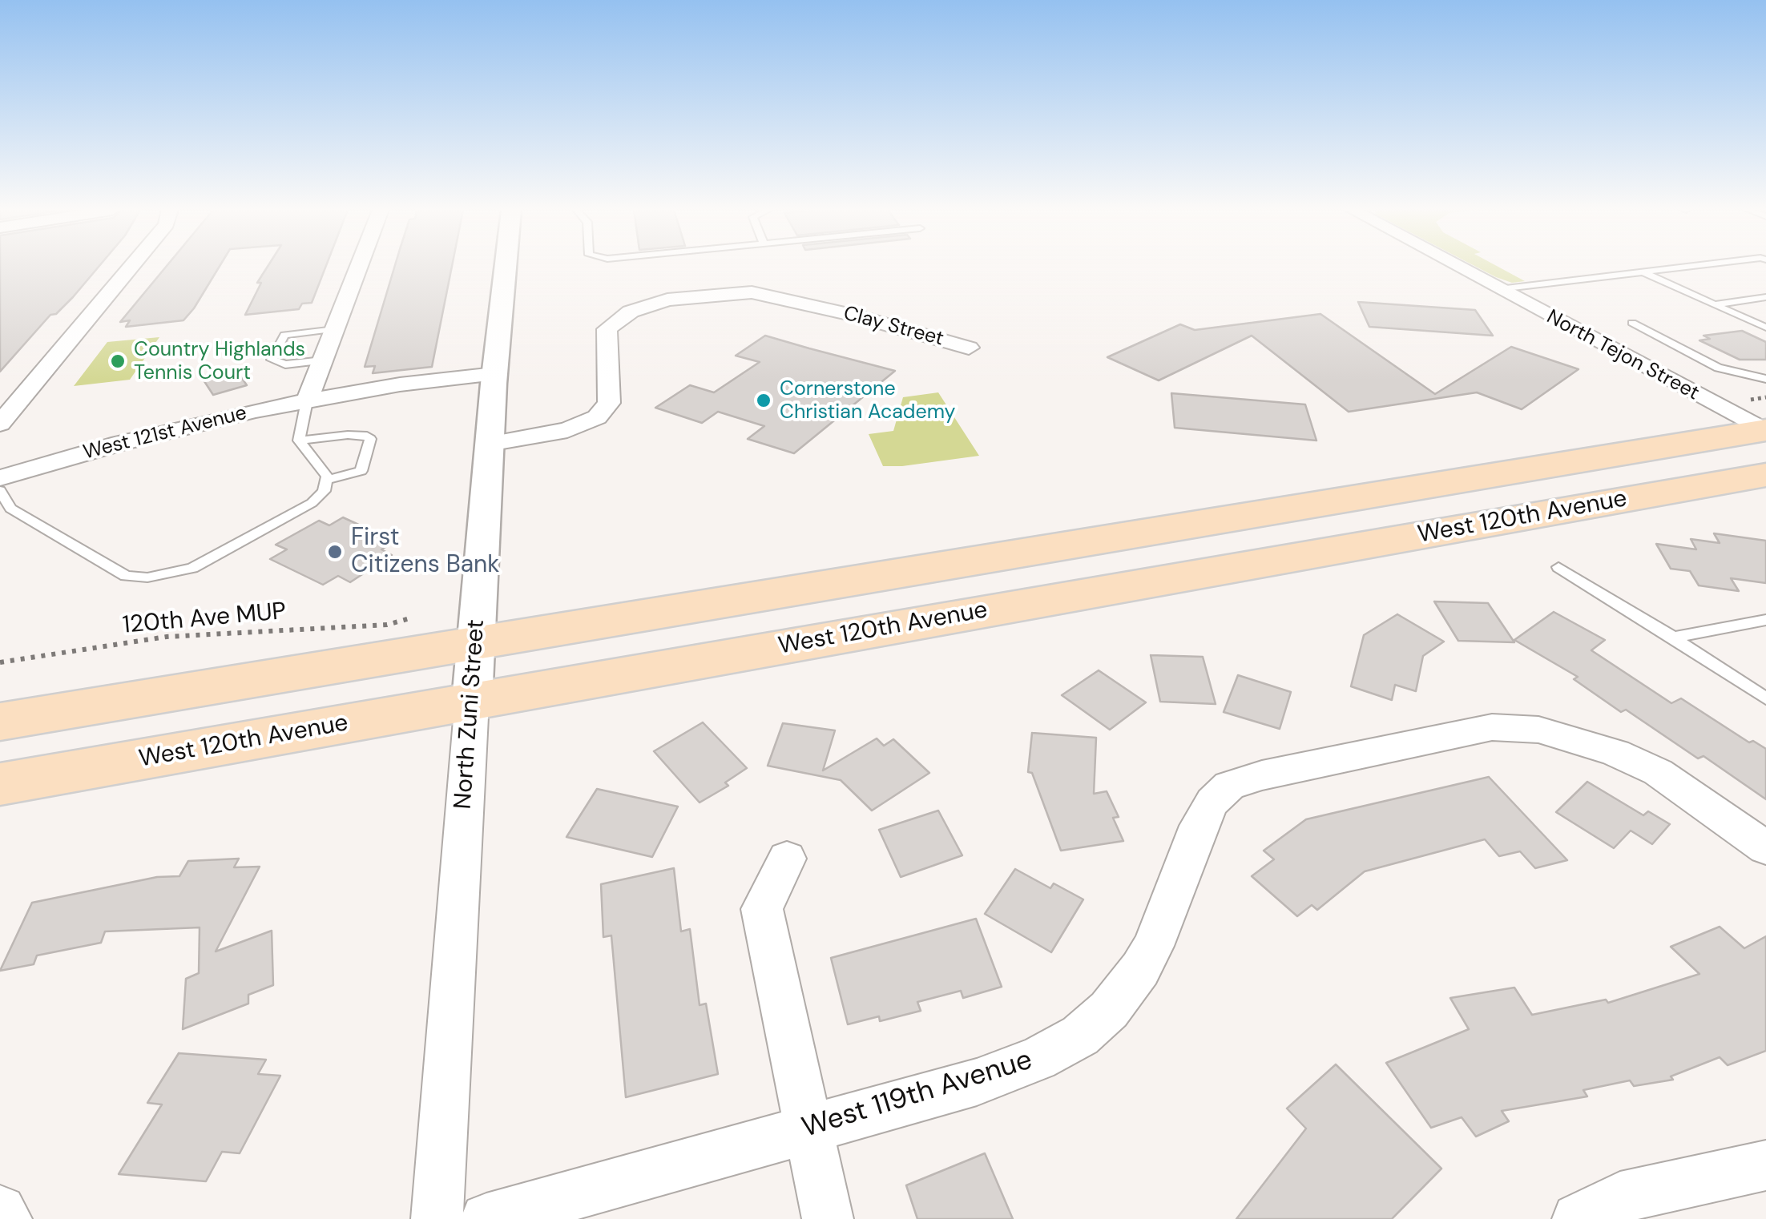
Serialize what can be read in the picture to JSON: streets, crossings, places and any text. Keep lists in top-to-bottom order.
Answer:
{
  "streets": {
    "main road": ["West 120th Avenue"],
    "street": [
      "Clay Street",
      "North Tejon Street",
      "West 121st Avenue",
      "North Zuni Street",
      "West 119th Avenue"
    ],
    "path": ["120th Ave MUP"]
  },
  "crossings": [
    ["Clay Street", "North Zuni Street"],
    ["North Tejon Street", "West 120th Avenue"],
    ["West 121st Avenue", "North Zuni Street"],
    ["West 120th Avenue", "North Zuni Street"]
  ],
  "places": ["Country Highlands Tennis Court", "Cornerstone Christian Academy", "First Citizens Bank"]
}
